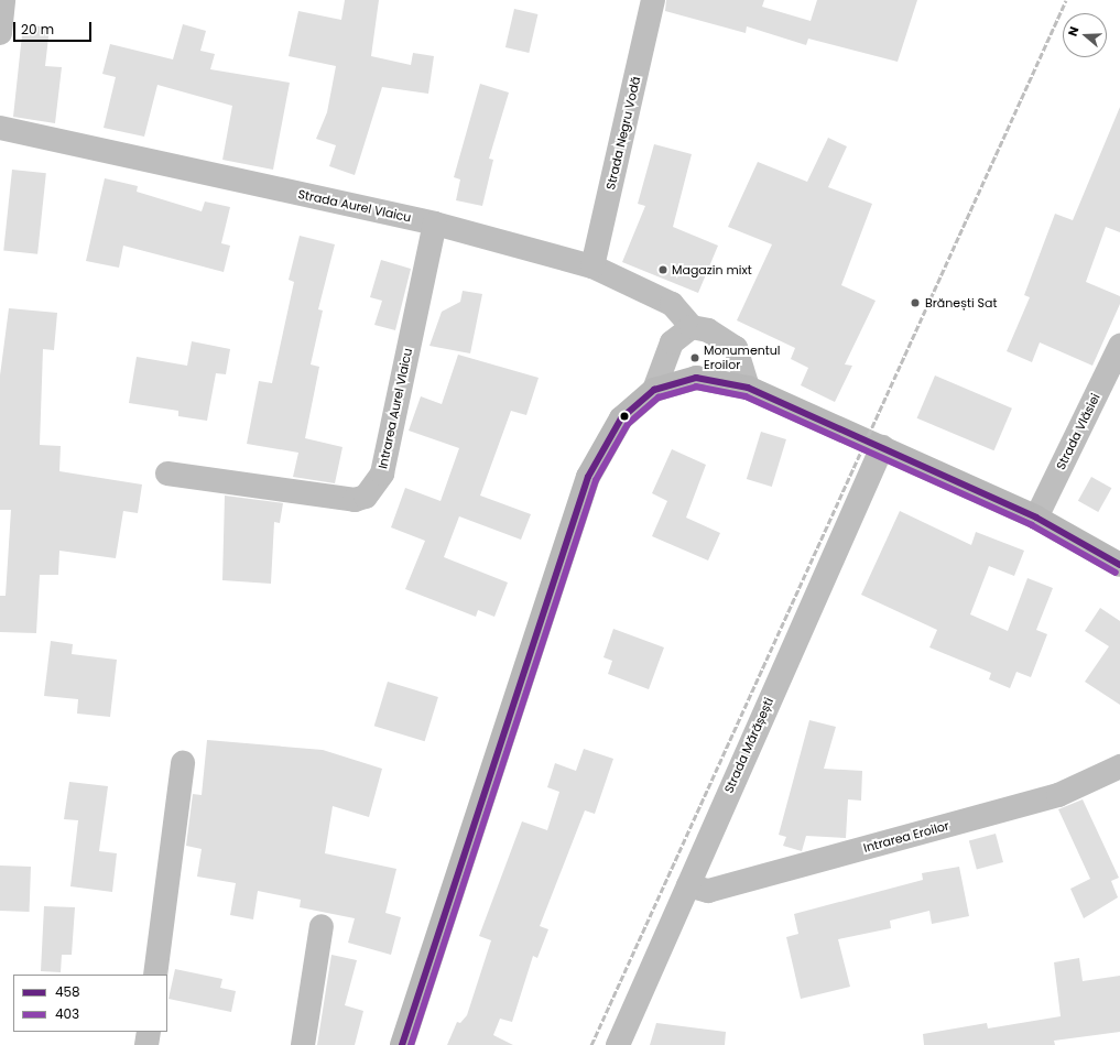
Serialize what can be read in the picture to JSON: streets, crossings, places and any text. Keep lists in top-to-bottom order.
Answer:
{
  "streets": {
    "street": [
      "Strada Negru Vodă",
      "Strada Aurel Vlaicu",
      "Intrarea Aurel Vlaicu",
      "Strada Vlăsiei",
      "Strada Mărășești",
      "Intrarea Eroilor"
    ]
  },
  "crossings": [
    ["Strada Negru Vodă", "Strada Aurel Vlaicu"],
    ["Strada Aurel Vlaicu", "Intrarea Aurel Vlaicu"],
    ["Strada Mărășești", "Intrarea Eroilor"]
  ],
  "places": ["Magazin mixt", "Brănești Sat", "Monumentul Eroilor"],
  "lines": ["transit line 458", "transit line 403"],
  "legend": ["458", "403"],
  "scale_bar": "20 m",
  "north": "left"
}
